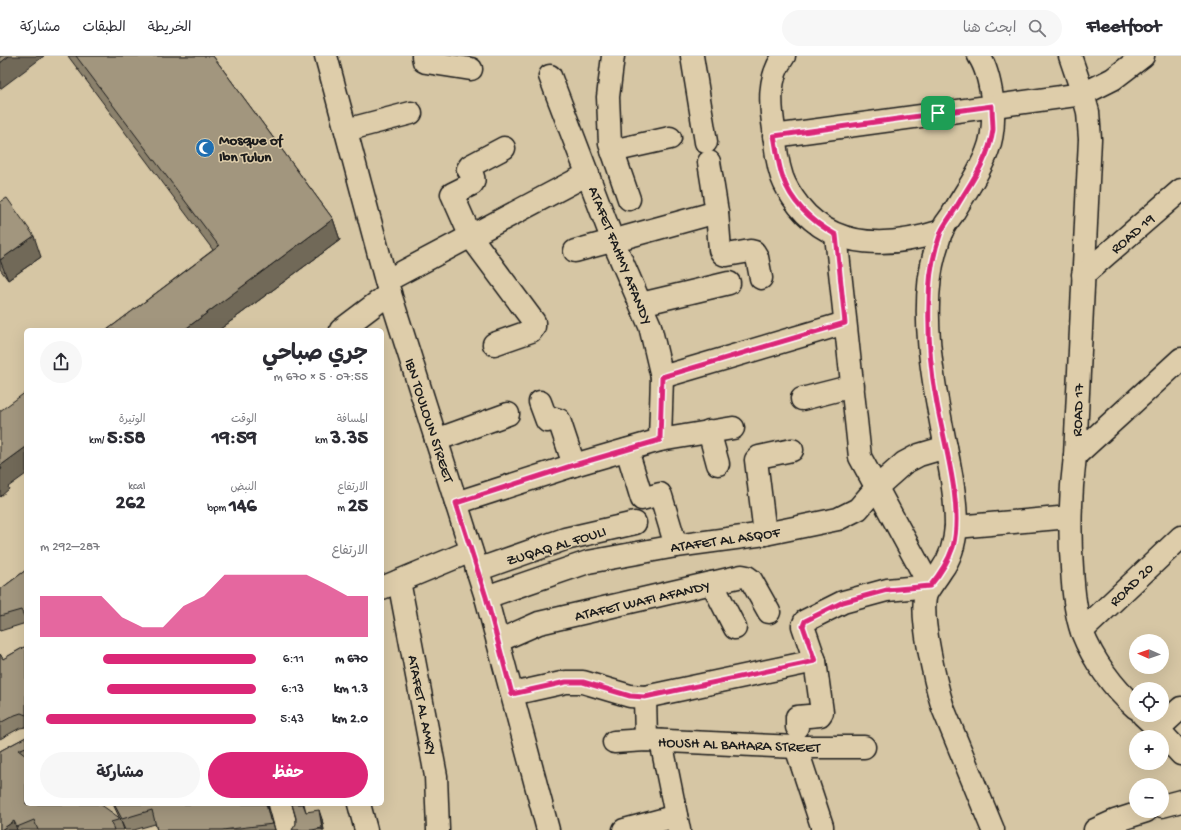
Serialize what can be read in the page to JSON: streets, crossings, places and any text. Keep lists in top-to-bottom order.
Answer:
{
  "streets": {
    "street": [
      "ROAD 19",
      "ATAFET FAHMY AFANDY",
      "ROAD 17",
      "IBN TOULOUN STREET",
      "ATAFET AL ASQOF",
      "ZUQAQ AL FOULI",
      "ROAD 20",
      "ATAFET WAFI AFANDY",
      "ATAFET AL AMRY",
      "HOUSH AL BAHARA STREET"
    ]
  },
  "crossings": [
    ["ROAD 19", "ROAD 17"],
    ["ROAD 17", "ROAD 20"],
    ["IBN TOULOUN STREET", "ATAFET AL ASQOF"],
    ["IBN TOULOUN STREET", "ZUQAQ AL FOULI"],
    ["IBN TOULOUN STREET", "ATAFET WAFI AFANDY"],
    ["ZUQAQ AL FOULI", "ATAFET AL AMRY"]
  ],
  "places": {
    "mosque": ["Mosque of Ibn Tulun"]
  },
  "north": "left",
  "page": {
    "header": "Fleetfoot",
    "search": "ابحث هنا",
    "nav": ["الخريطة", "الطبقات", "مشاركة"],
    "heading": ["جري صباحي", "07:55 · 5 × 670 m"],
    "stats": [
      ["المسافة", "3.35 km"],
      ["الوقت", "19:59"],
      ["الوتيرة", "5:58 /km"],
      ["الارتفاع", "25 m"],
      ["النبض", "146 bpm"],
      ["kcal", "262"]
    ],
    "chart": ["الارتفاع", "287–292 m"],
    "map_buttons": ["+", "−"],
    "list": [
      {
        "name": "670 m",
        "note": "6:11"
      },
      {
        "name": "1.3 km",
        "note": "6:13"
      },
      {
        "name": "2.0 km",
        "note": "5:43"
      }
    ],
    "buttons": ["حفظ", "مشاركة"]
  }
}
